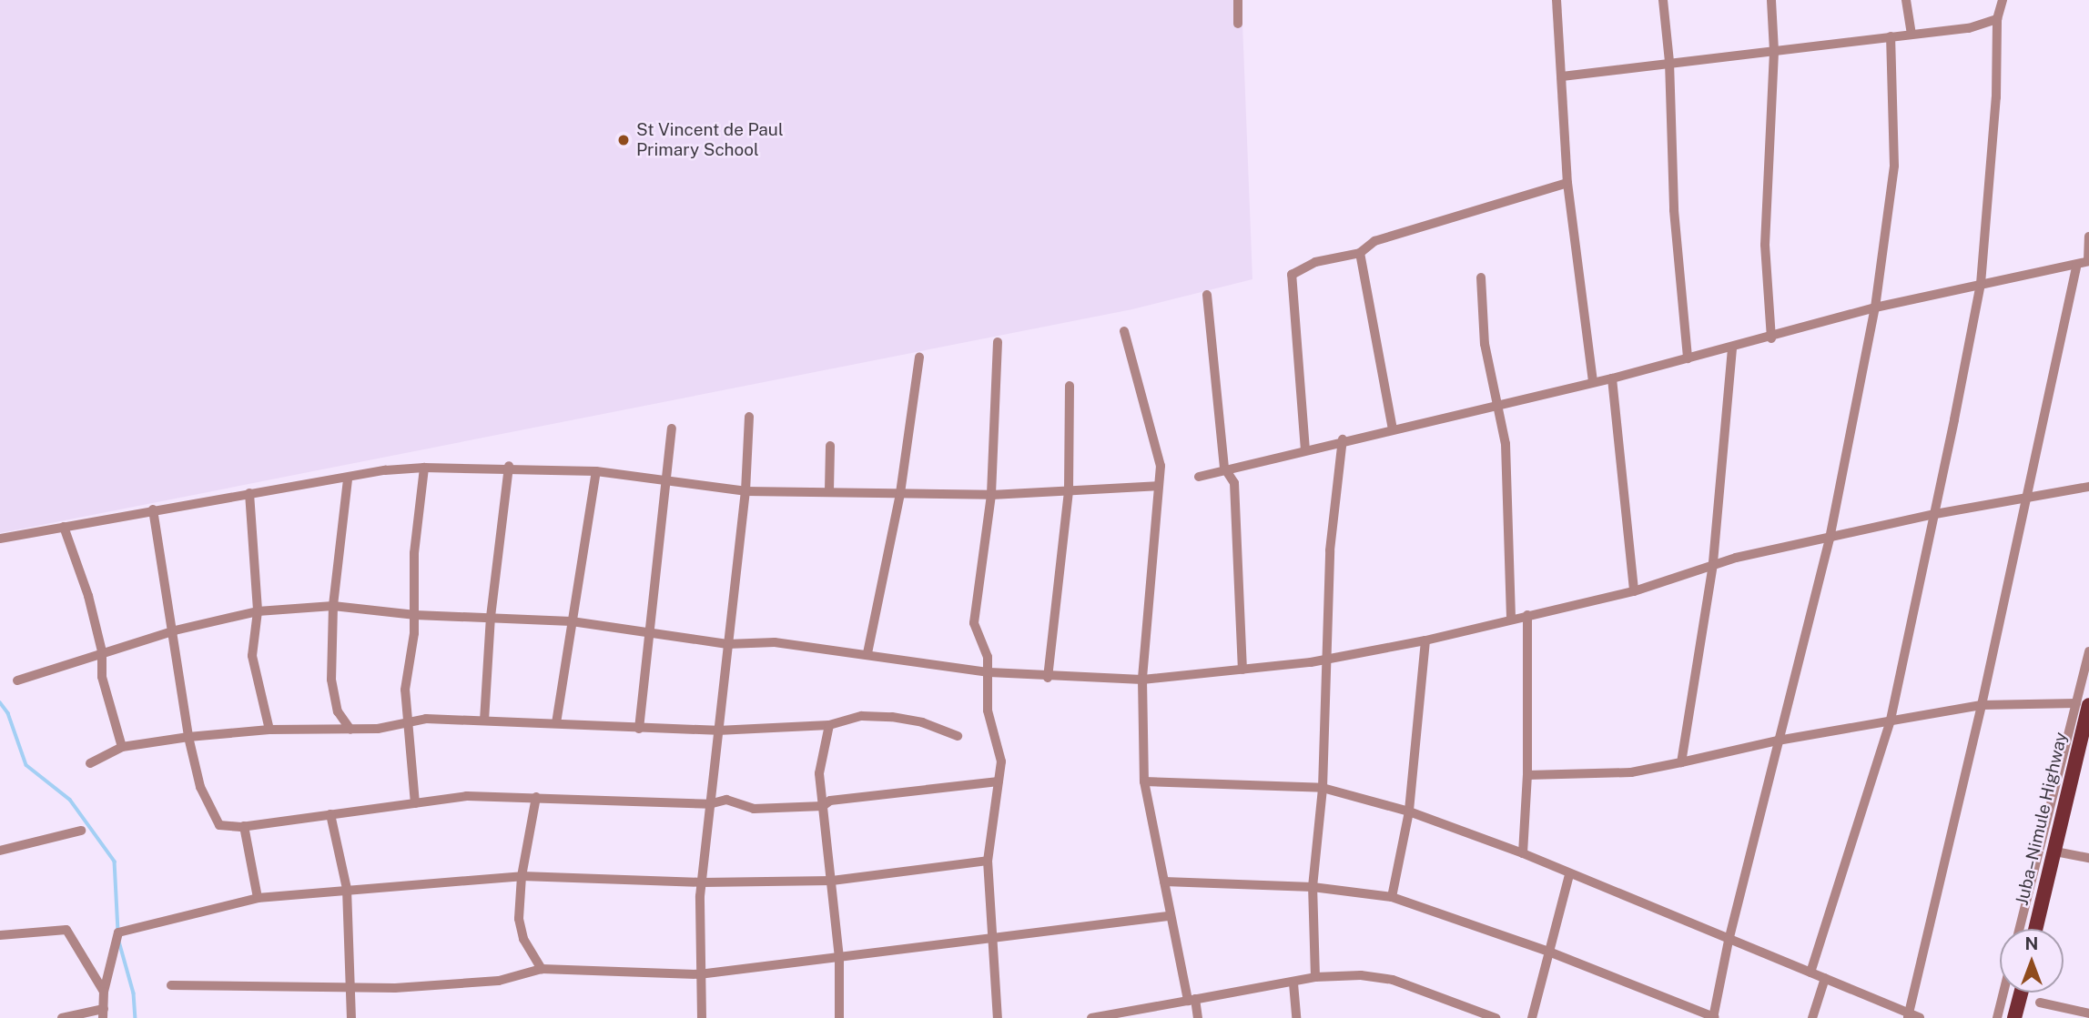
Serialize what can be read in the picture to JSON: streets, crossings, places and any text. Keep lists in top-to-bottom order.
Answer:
{
  "streets": {
    "main road": ["Juba–Nimule Highway"]
  },
  "places": ["St Vincent de Paul Primary School"],
  "north": "top"
}
